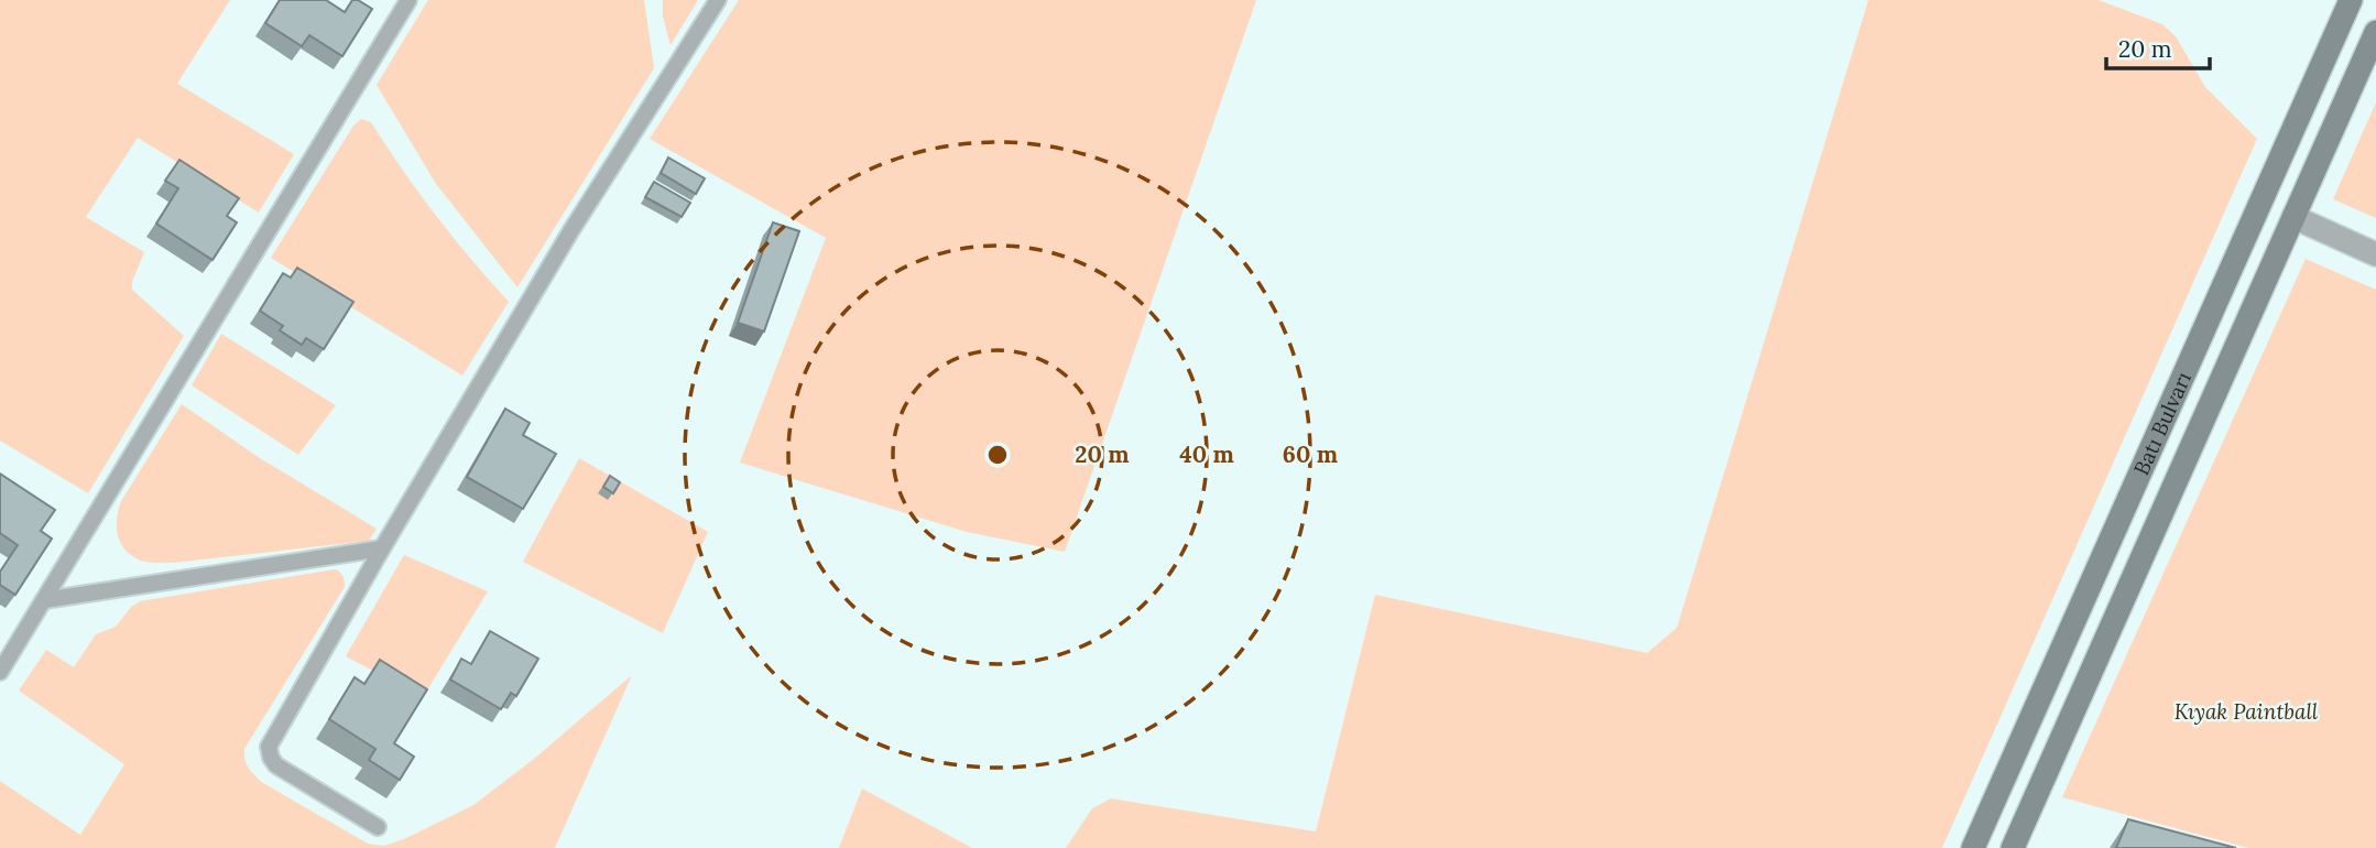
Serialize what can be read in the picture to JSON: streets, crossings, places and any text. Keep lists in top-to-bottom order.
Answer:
{
  "streets": {
    "street": ["Batı Bulvarı"]
  },
  "parks": ["Kıyak Paintball"],
  "scale_bar": "20 m",
  "rings": ["20 m", "40 m", "60 m"]
}
